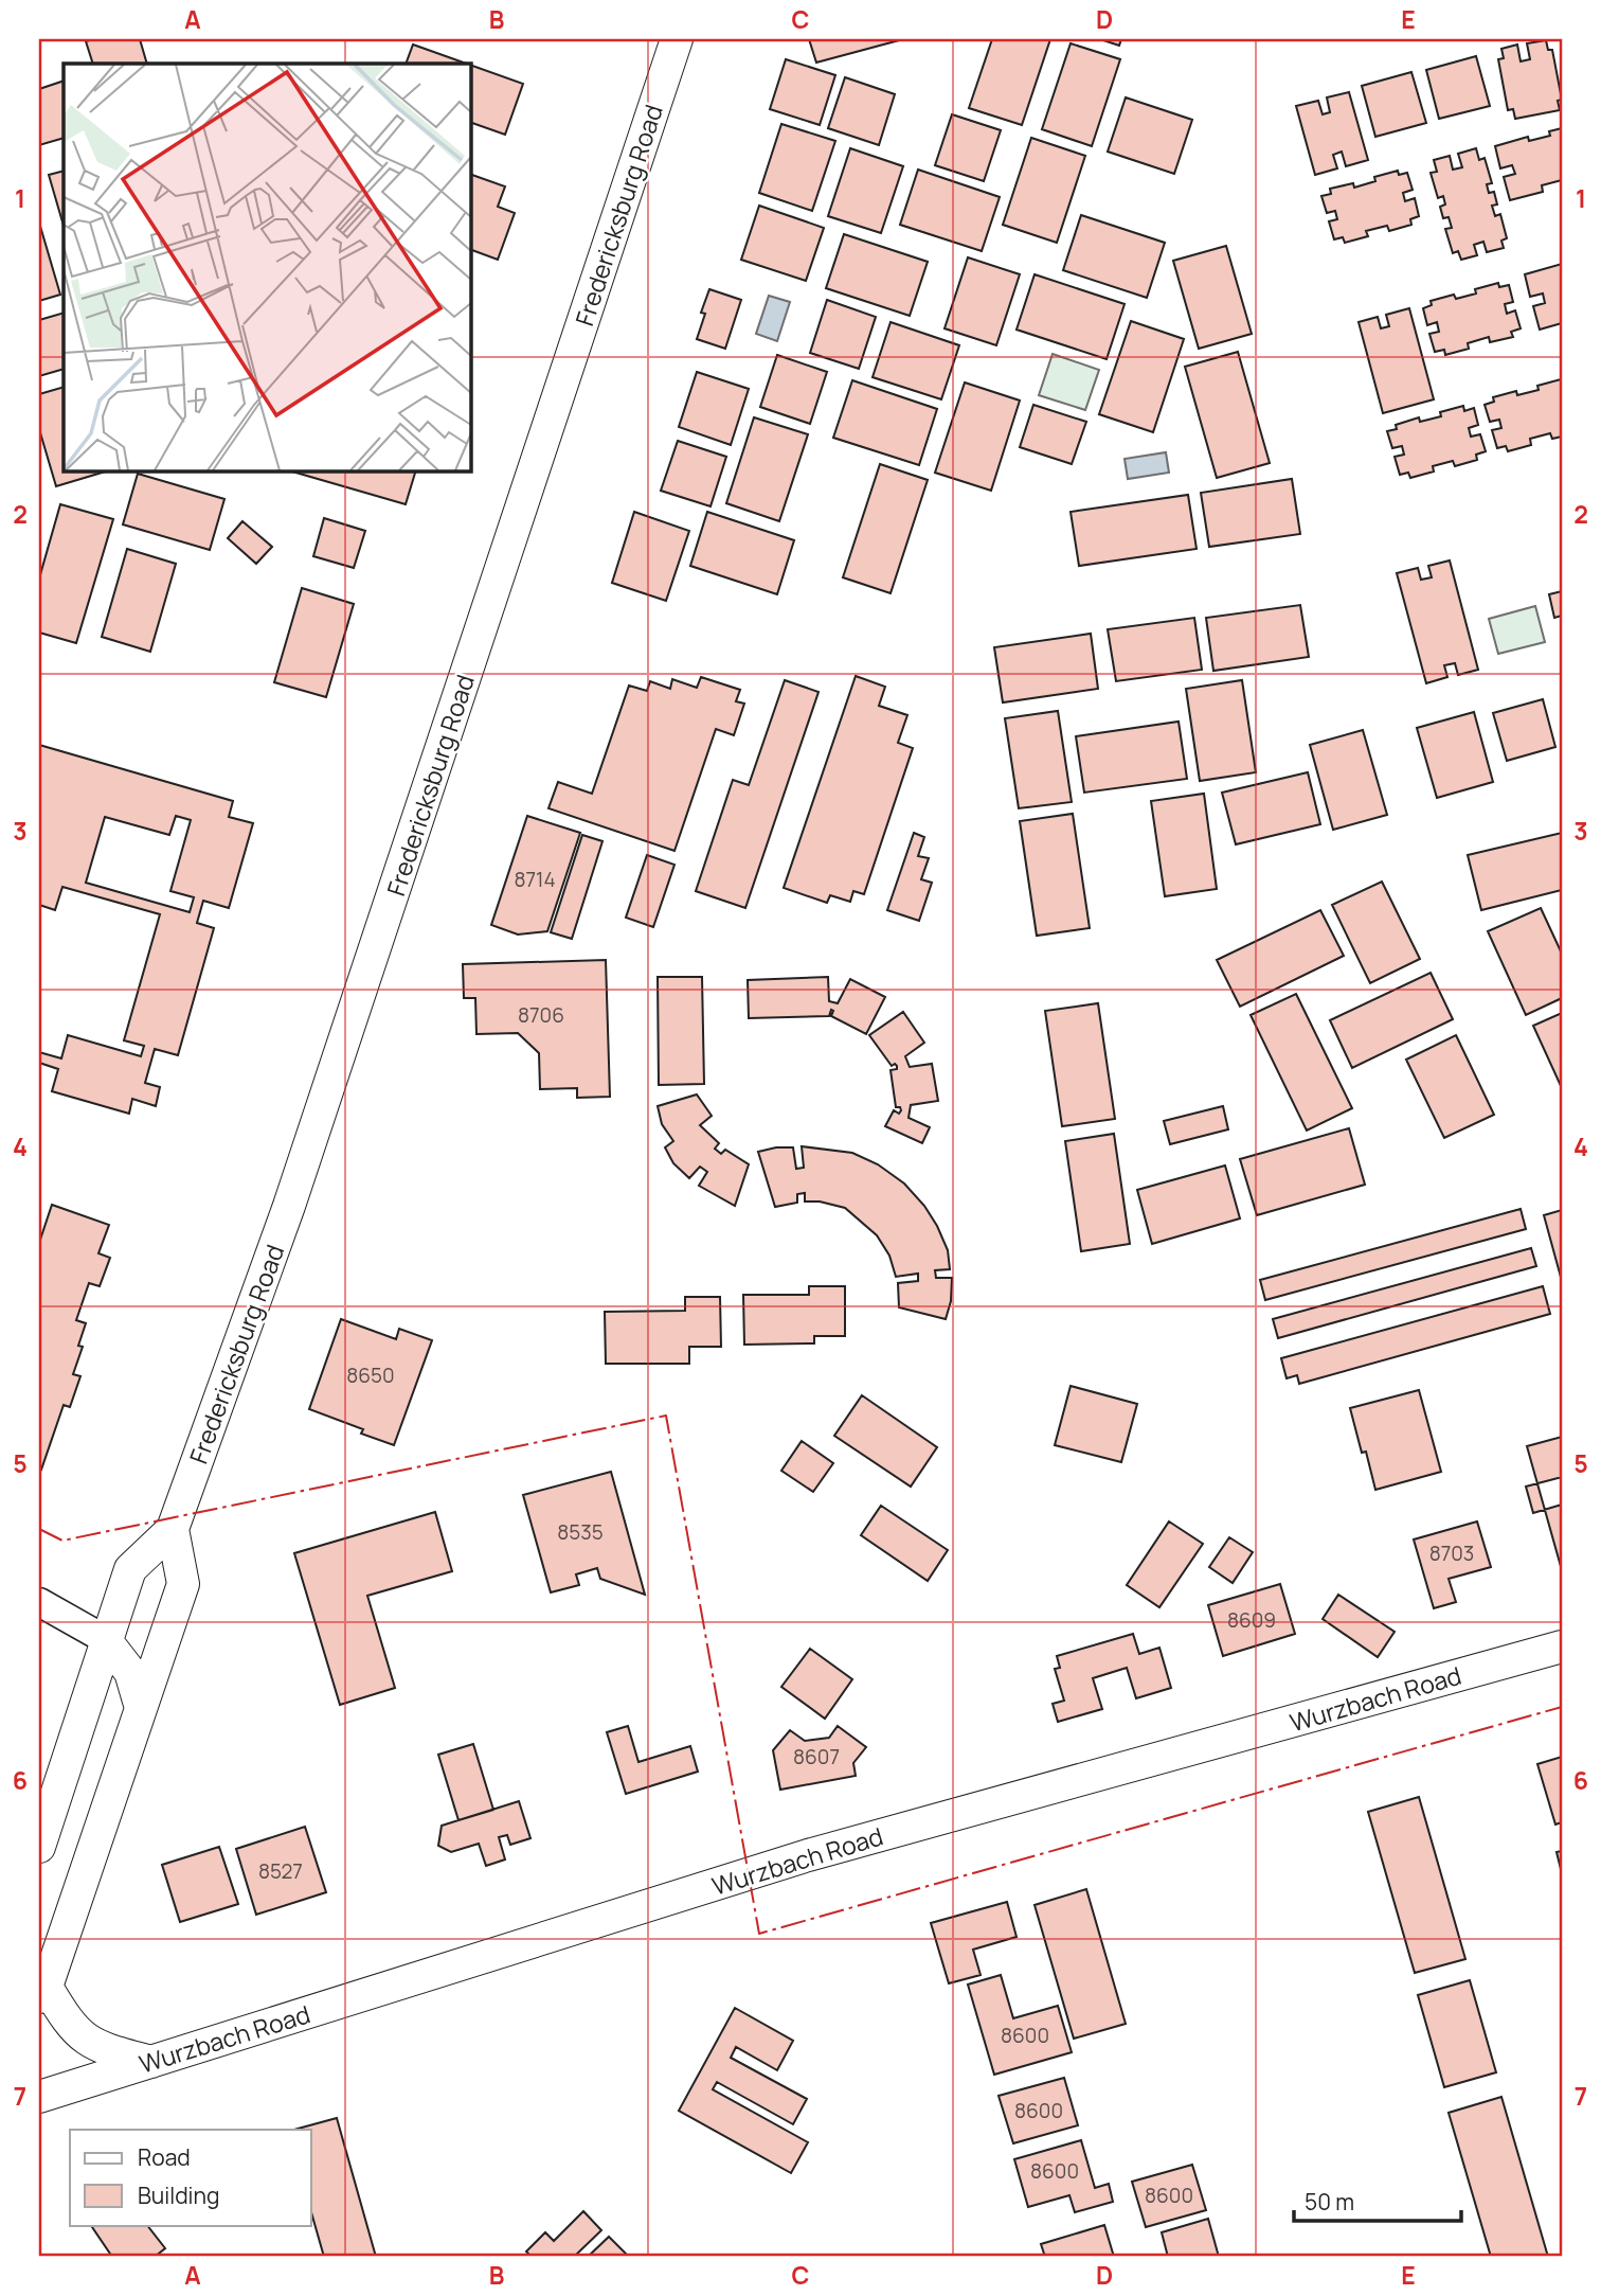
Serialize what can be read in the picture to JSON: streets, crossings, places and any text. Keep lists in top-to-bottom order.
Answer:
{
  "streets": {
    "main road": ["Fredericksburg Road", "Wurzbach Road"]
  },
  "house_numbers": [
    "8714",
    "8706",
    "8650",
    "8535",
    "8703",
    "8609",
    "8607",
    "8527",
    "8600",
    "8600",
    "8600",
    "8600"
  ],
  "legend": ["Road", "Building"],
  "scale_bar": "50 m",
  "grid": {
    "columns": [
      "A",
      "B",
      "C",
      "D",
      "E"
    ],
    "rows": [
      "1",
      "2",
      "3",
      "4",
      "5",
      "6",
      "7"
    ]
  }
}
